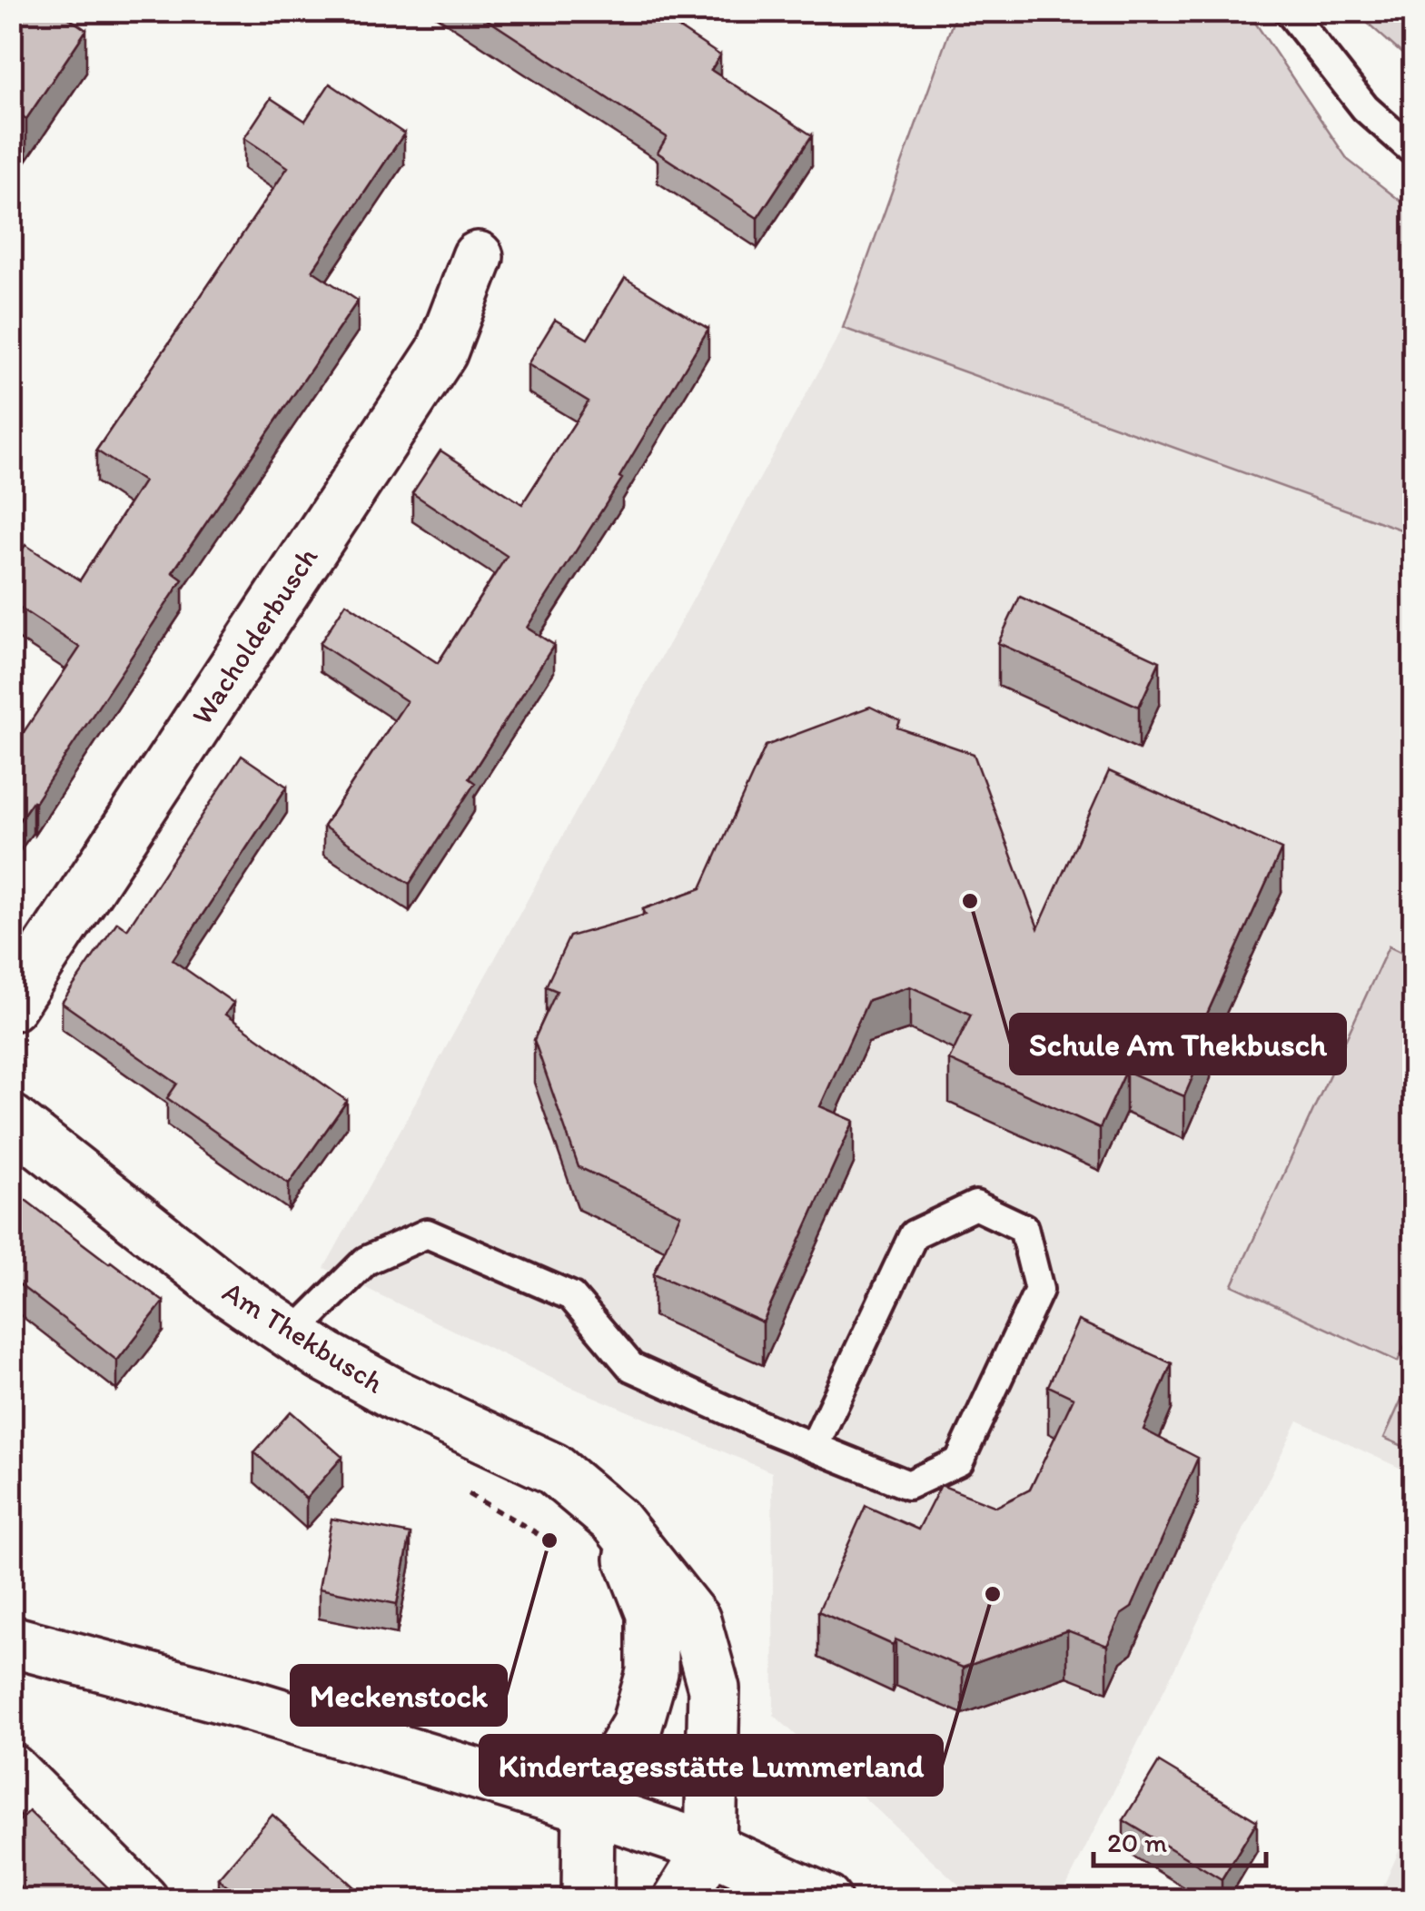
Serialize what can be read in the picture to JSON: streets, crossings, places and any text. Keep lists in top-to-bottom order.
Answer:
{
  "streets": {
    "street": ["Wacholderbusch", "Am Thekbusch"]
  },
  "places": ["Schule Am Thekbusch", "Meckenstock", "Kindertagesstätte Lummerland"],
  "scale_bar": "20 m"
}
